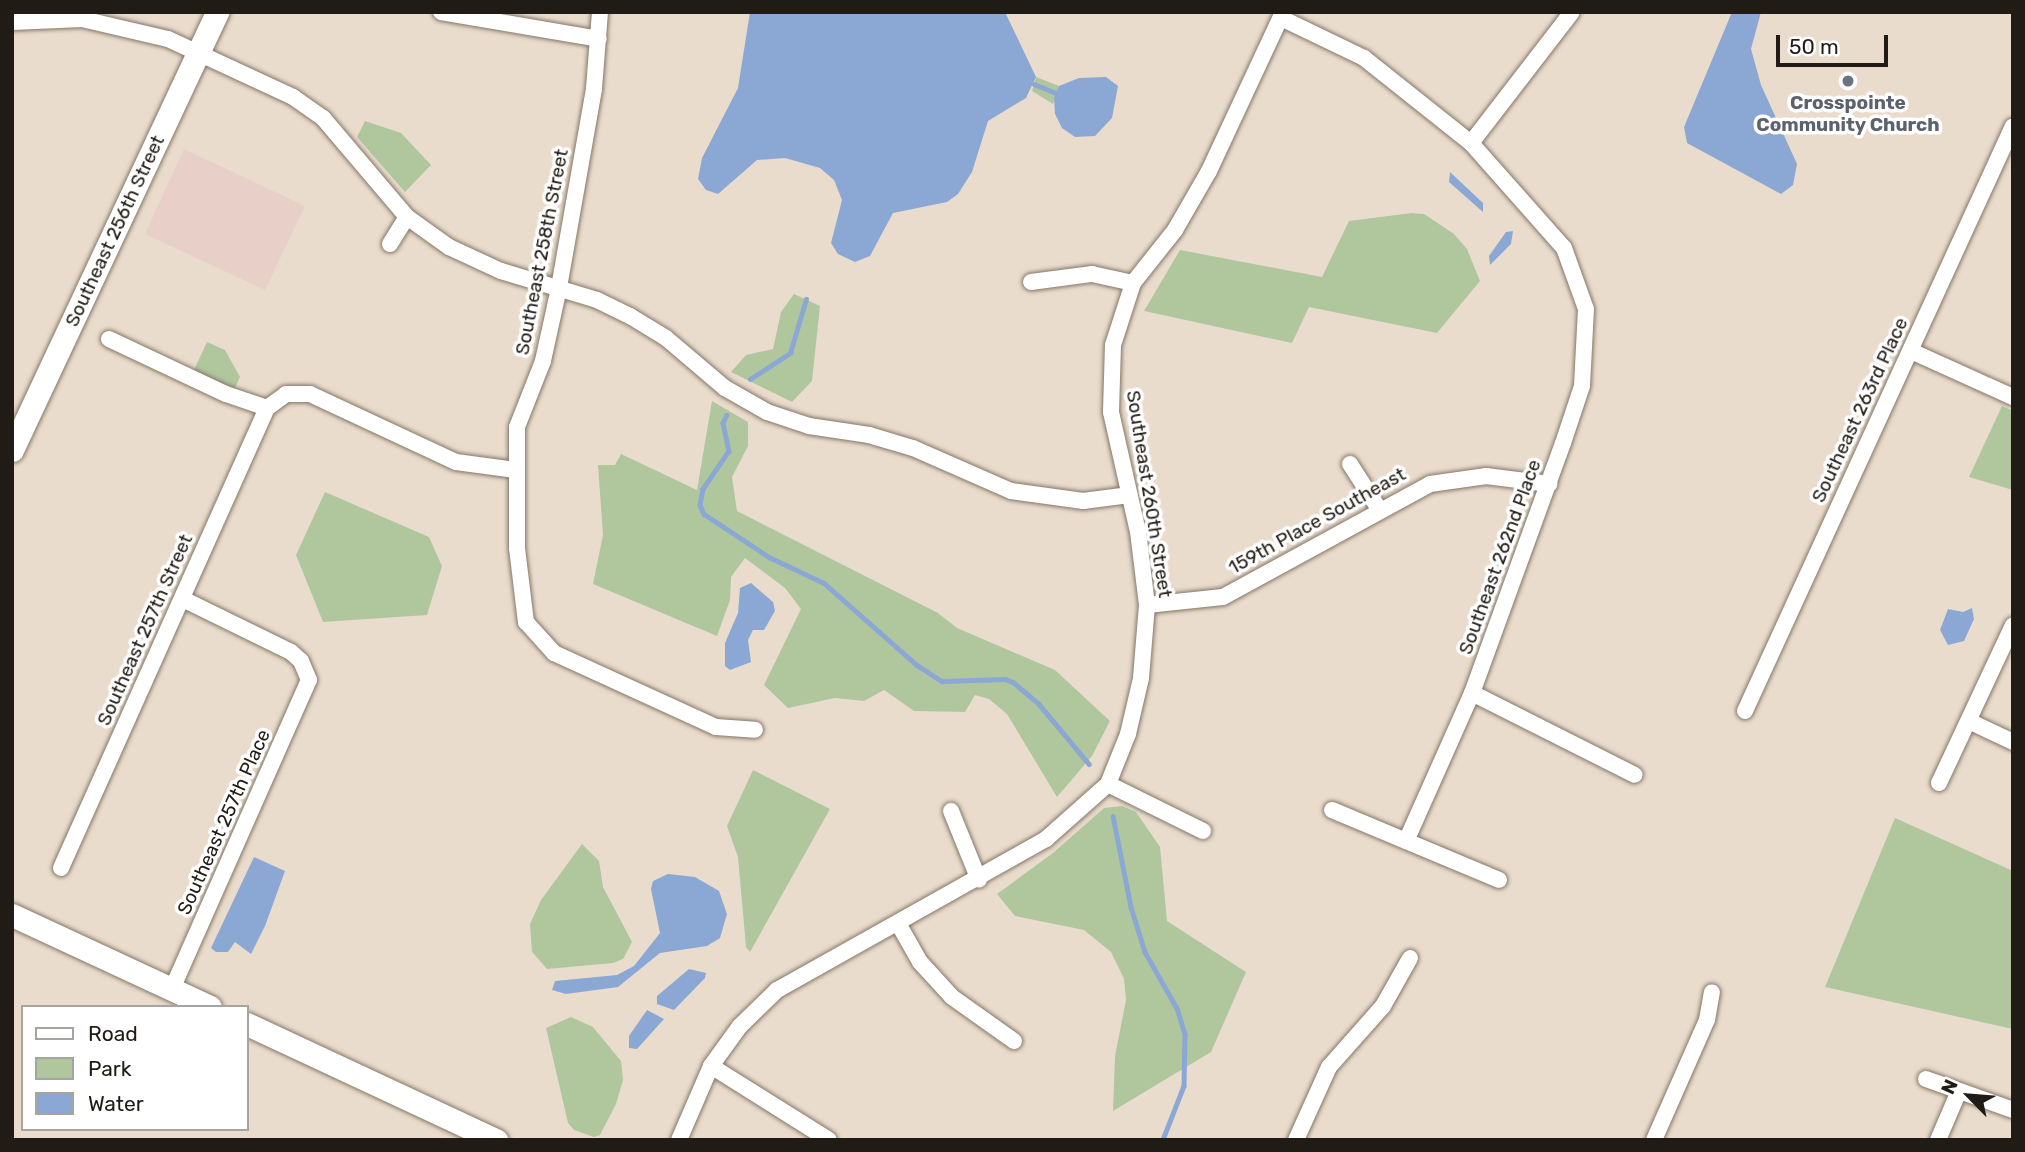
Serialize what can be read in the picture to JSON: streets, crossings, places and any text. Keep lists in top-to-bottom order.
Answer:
{
  "streets": {
    "street": [
      "Southeast 256th Street",
      "Southeast 258th Street",
      "Southeast 263rd Place",
      "Southeast 260th Street",
      "159th Place Southeast",
      "Southeast 262nd Place",
      "Southeast 257th Street",
      "Southeast 257th Place"
    ]
  },
  "crossings": [
    ["Southeast 260th Street", "159th Place Southeast"],
    ["Southeast 260th Street", "Southeast 262nd Place"],
    ["159th Place Southeast", "Southeast 262nd Place"],
    ["Southeast 257th Street", "Southeast 257th Place"]
  ],
  "places": ["Crosspointe Community Church"],
  "legend": ["Road", "Park", "Water"],
  "scale_bar": "50 m",
  "north": "top left"
}
